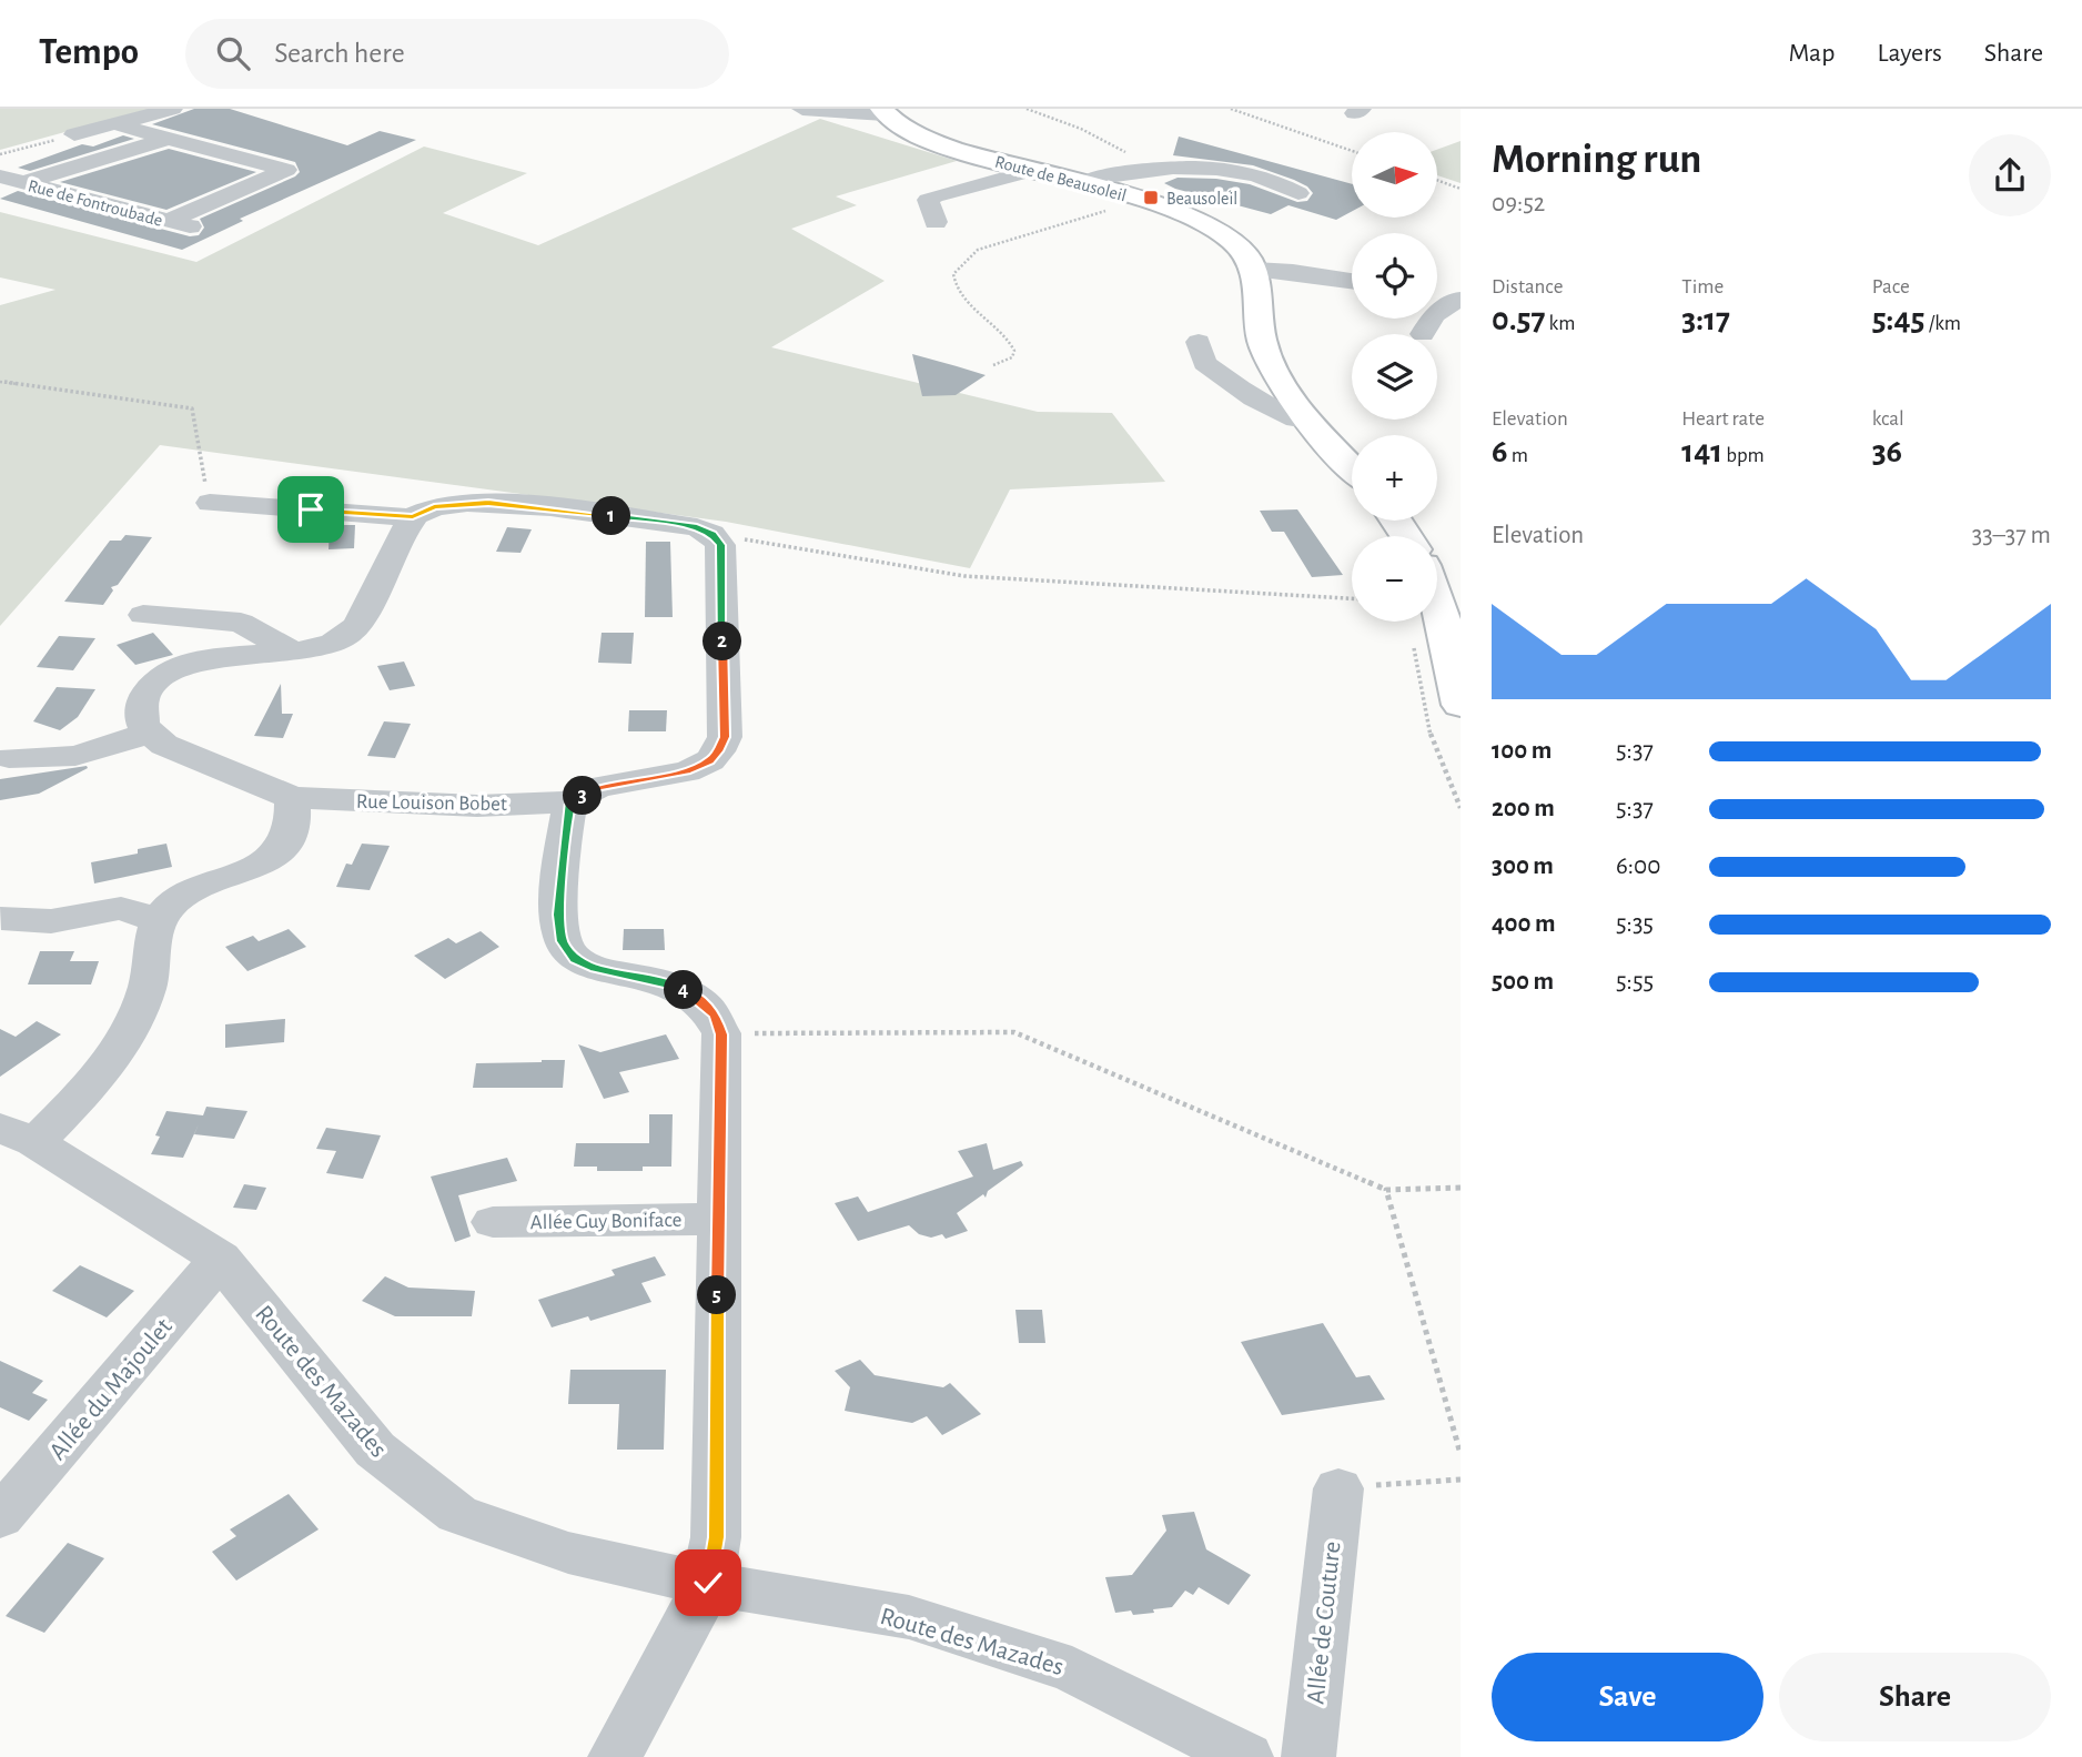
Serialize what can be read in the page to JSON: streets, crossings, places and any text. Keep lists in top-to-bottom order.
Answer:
{
  "streets": {
    "main road": ["Route de Beausoleil"],
    "street": [
      "Rue de Fontroubade",
      "Rue Louison Bobet",
      "Allée Guy Boniface",
      "Route des Mazades",
      "Allée du Majoulet",
      "Allée de Couture"
    ]
  },
  "crossings": [
    ["Route des Mazades", "Allée du Majoulet"]
  ],
  "places": {
    "transit": ["Beausoleil"]
  },
  "north": "right",
  "page": {
    "header": "Tempo",
    "search": "Search here",
    "nav": ["Map", "Layers", "Share"],
    "heading": ["Morning run", "09:52"],
    "map_buttons": ["+", "−"],
    "stats": [
      ["Distance", "0.57 km"],
      ["Time", "3:17"],
      ["Pace", "5:45 /km"],
      ["Elevation", "6 m"],
      ["Heart rate", "141 bpm"],
      ["kcal", "36"]
    ],
    "pins": [
      "1",
      "2",
      "3",
      "4",
      "5"
    ],
    "chart": ["Elevation", "33–37 m"],
    "list": [
      {
        "name": "100 m",
        "note": "5:37"
      },
      {
        "name": "200 m",
        "note": "5:37"
      },
      {
        "name": "300 m",
        "note": "6:00"
      },
      {
        "name": "400 m",
        "note": "5:35"
      },
      {
        "name": "500 m",
        "note": "5:55"
      }
    ],
    "buttons": ["Save", "Share"]
  }
}
